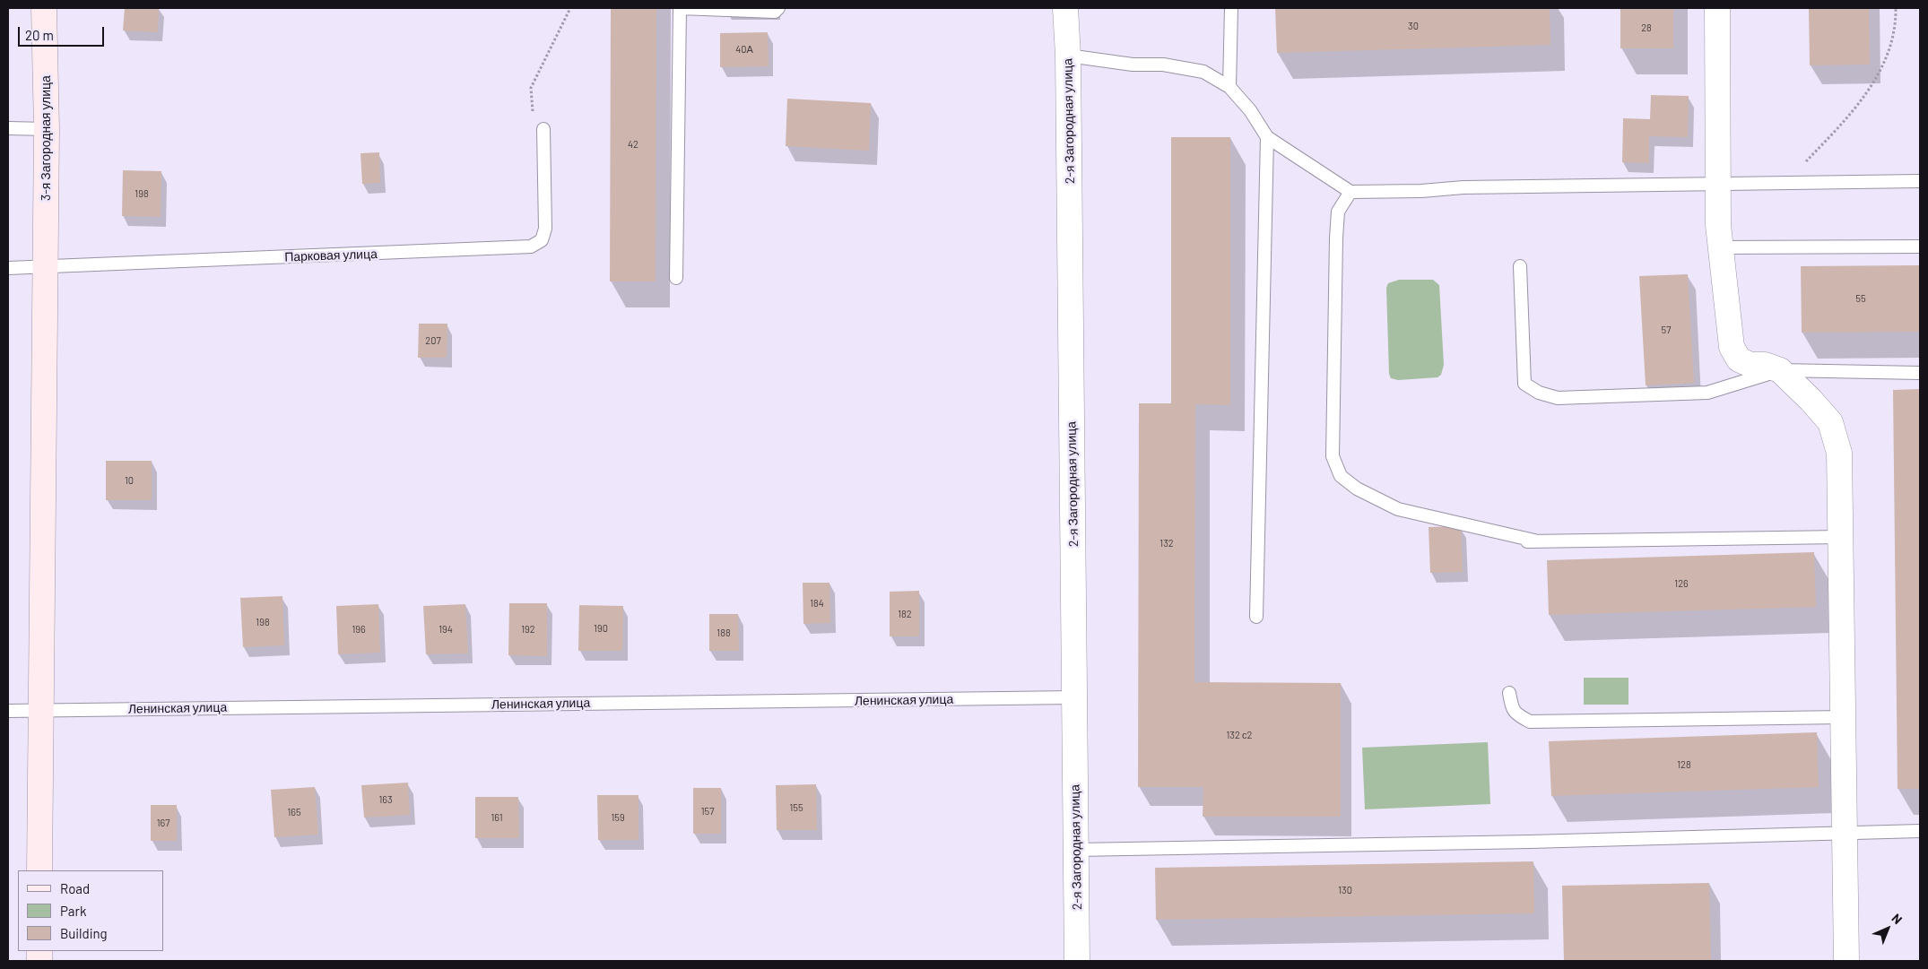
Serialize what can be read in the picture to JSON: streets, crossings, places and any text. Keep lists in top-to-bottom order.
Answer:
{
  "streets": {
    "main road": ["3-я Загородная улица"],
    "street": ["2-я Загородная улица"],
    "lane": ["Парковая улица", "Ленинская улица"]
  },
  "crossings": [
    ["2-я Загородная улица", "Ленинская улица"],
    ["3-я Загородная улица", "Парковая улица"],
    ["3-я Загородная улица", "Ленинская улица"]
  ],
  "house_numbers": [
    "30",
    "28",
    "40А",
    "42",
    "198",
    "55",
    "57",
    "207",
    "10",
    "132",
    "126",
    "184",
    "182",
    "198",
    "190",
    "196",
    "194",
    "192",
    "188",
    "132 с2",
    "128",
    "163",
    "155",
    "157",
    "165",
    "161",
    "159",
    "167",
    "130"
  ],
  "legend": ["Road", "Park", "Building"],
  "scale_bar": "20 m",
  "north": "top right"
}
